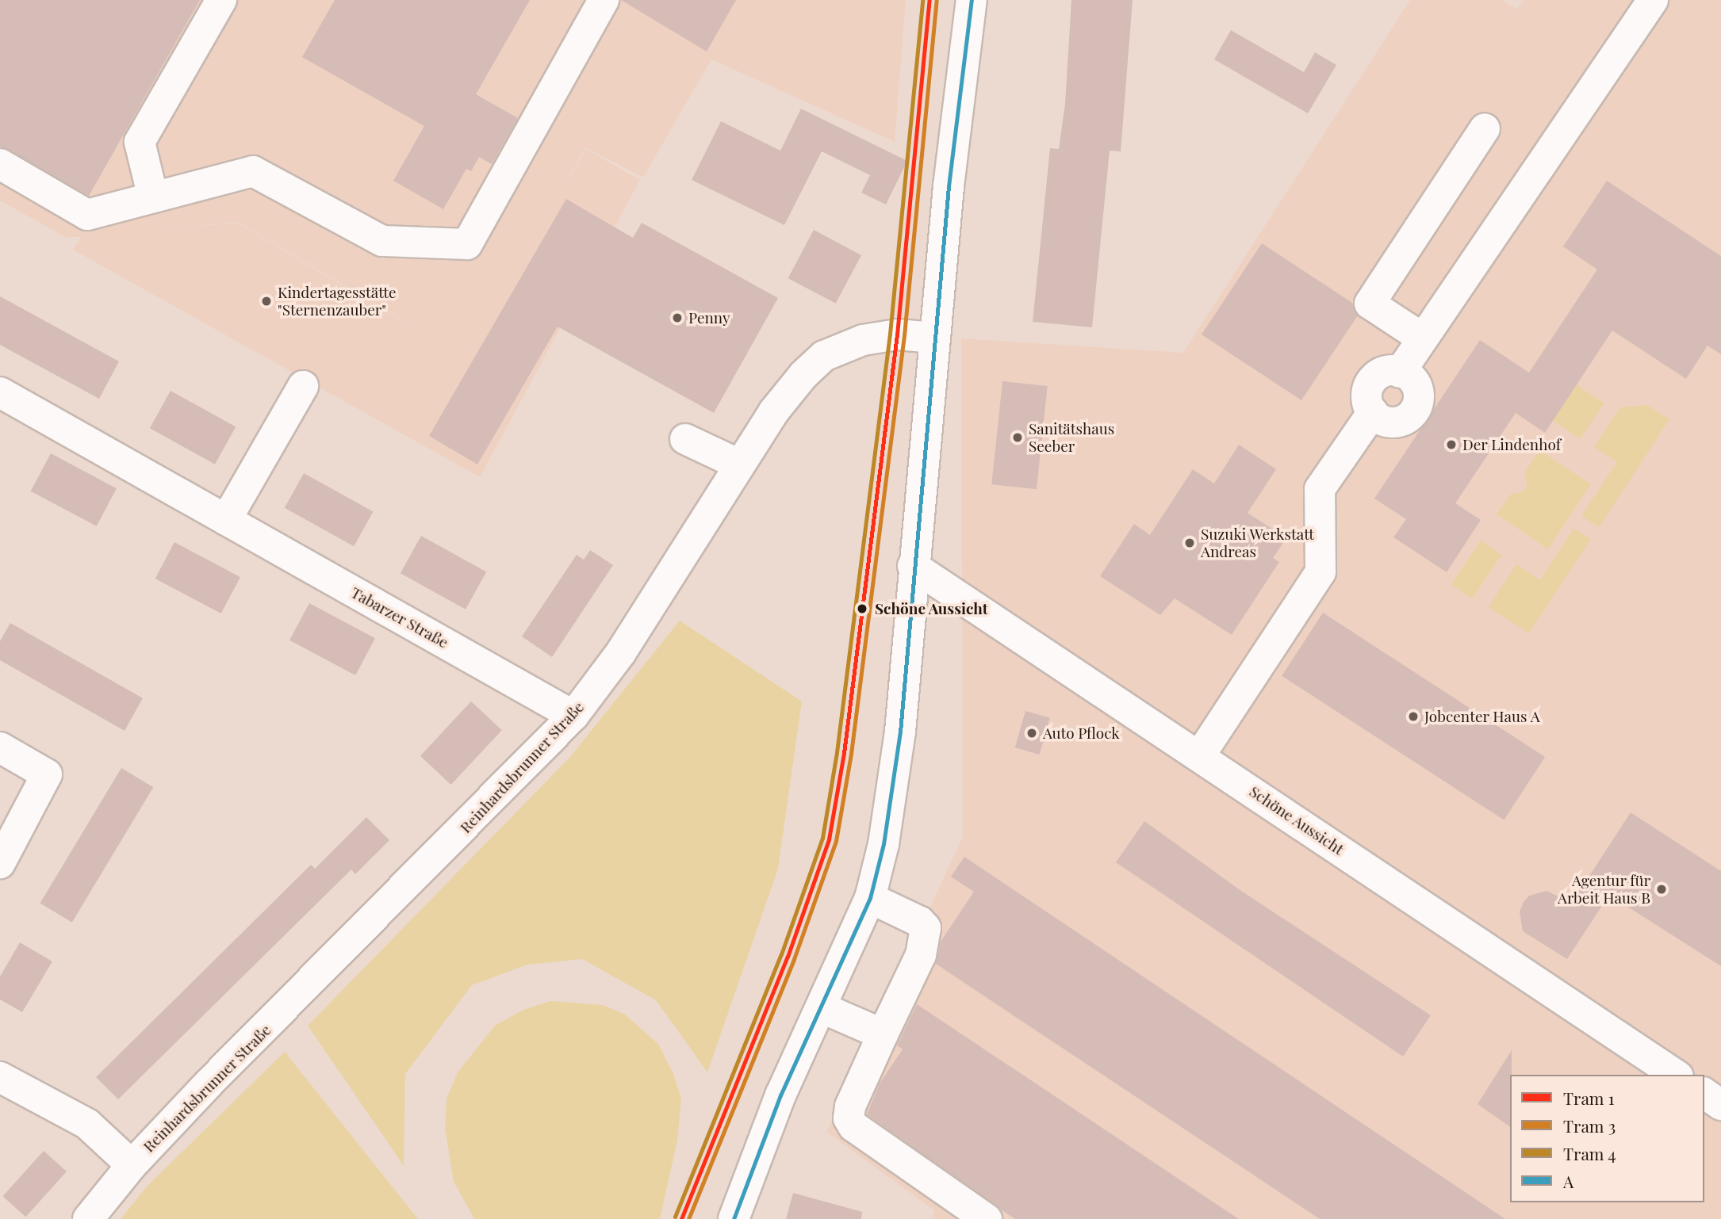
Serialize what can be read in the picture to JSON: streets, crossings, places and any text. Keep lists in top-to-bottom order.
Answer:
{
  "streets": {
    "street": ["Tabarzer Straße", "Reinhardsbrunner Straße", "Schöne Aussicht"]
  },
  "crossings": [
    ["Tabarzer Straße", "Reinhardsbrunner Straße"]
  ],
  "places": [
    "Kindertagesstätte \"Sternenzauber\"",
    "Penny",
    "Sanitätshaus Seeber",
    "Der Lindenhof",
    "Suzuki Werkstatt Andreas",
    "Schöne Aussicht",
    "Jobcenter Haus A",
    "Auto Pflock",
    "Agentur für Arbeit Haus B"
  ],
  "lines": [
    "tram line 1",
    "tram line 4",
    "transit line A",
    "tram line 3"
  ],
  "legend": [
    "Tram 1",
    "Tram 3",
    "Tram 4",
    "A"
  ]
}
